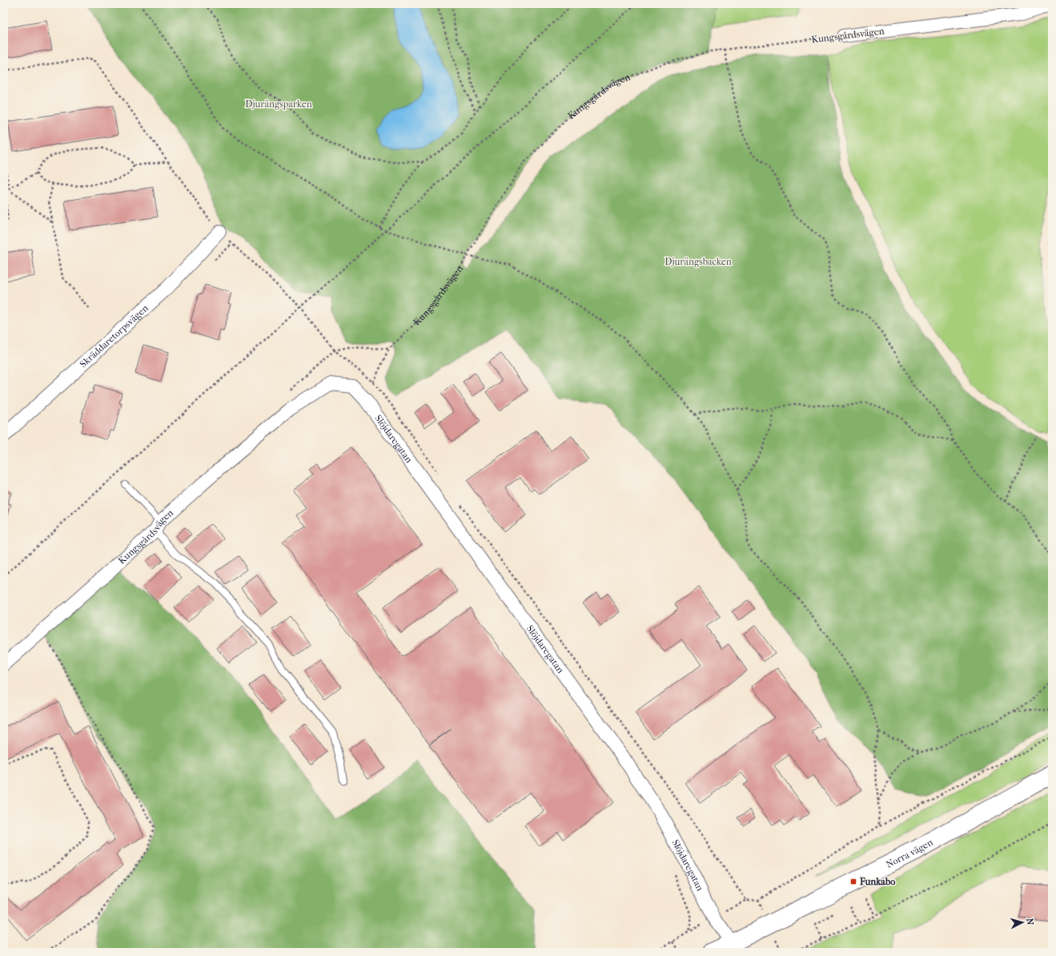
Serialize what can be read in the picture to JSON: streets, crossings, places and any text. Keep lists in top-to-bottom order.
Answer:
{
  "streets": {
    "main road": ["Norra vägen"],
    "street": ["Kungsgårdsvägen", "Skräddaretorpsvägen", "Slöjdaregatan"]
  },
  "crossings": [
    ["Kungsgårdsvägen", "Slöjdaregatan"],
    ["Slöjdaregatan", "Norra vägen"]
  ],
  "parks": ["Djurängsparken", "Djurängsbacken"],
  "places": {
    "transit": ["Funkabo"]
  },
  "north": "right"
}
